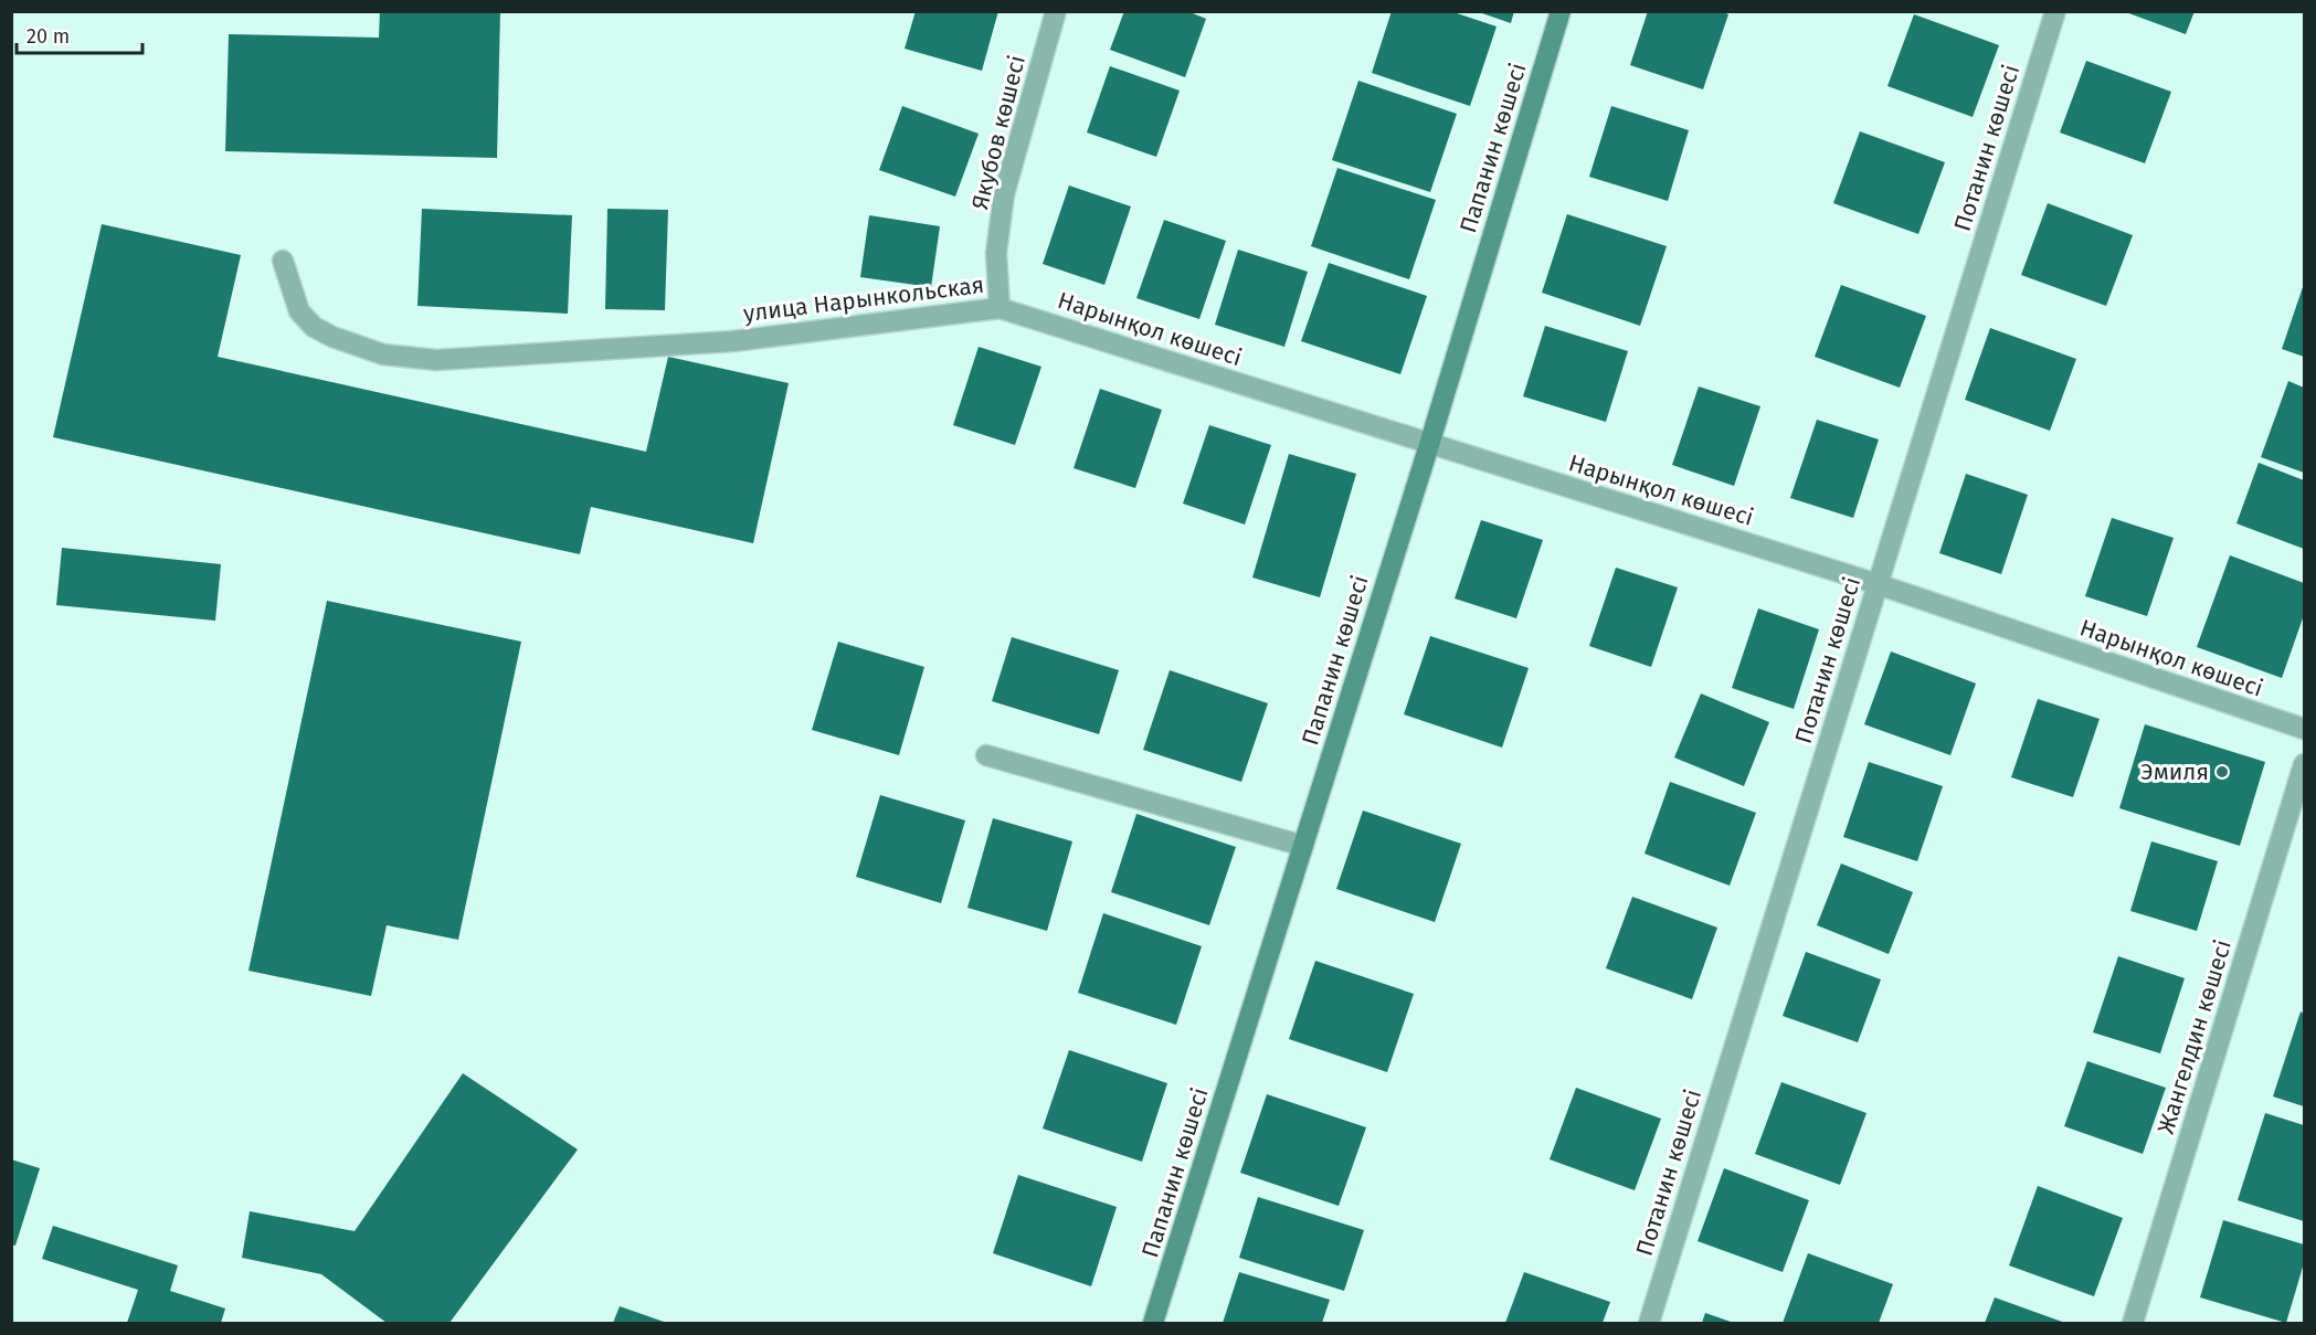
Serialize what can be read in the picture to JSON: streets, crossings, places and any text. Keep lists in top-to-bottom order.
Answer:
{
  "streets": {
    "main road": ["Папанин көшесі"],
    "street": [
      "Якубов көшесі",
      "Потанин көшесі",
      "улица Нарынкольская",
      "Нарынқол көшесі",
      "Жангелдин көшесі"
    ]
  },
  "crossings": [
    ["Якубов көшесі", "улица Нарынкольская"],
    ["Якубов көшесі", "Нарынқол көшесі"],
    ["Папанин көшесі", "Нарынқол көшесі"],
    ["Потанин көшесі", "Нарынқол көшесі"],
    ["улица Нарынкольская", "Нарынқол көшесі"]
  ],
  "places": ["Эмиля"],
  "scale_bar": "20 m"
}
